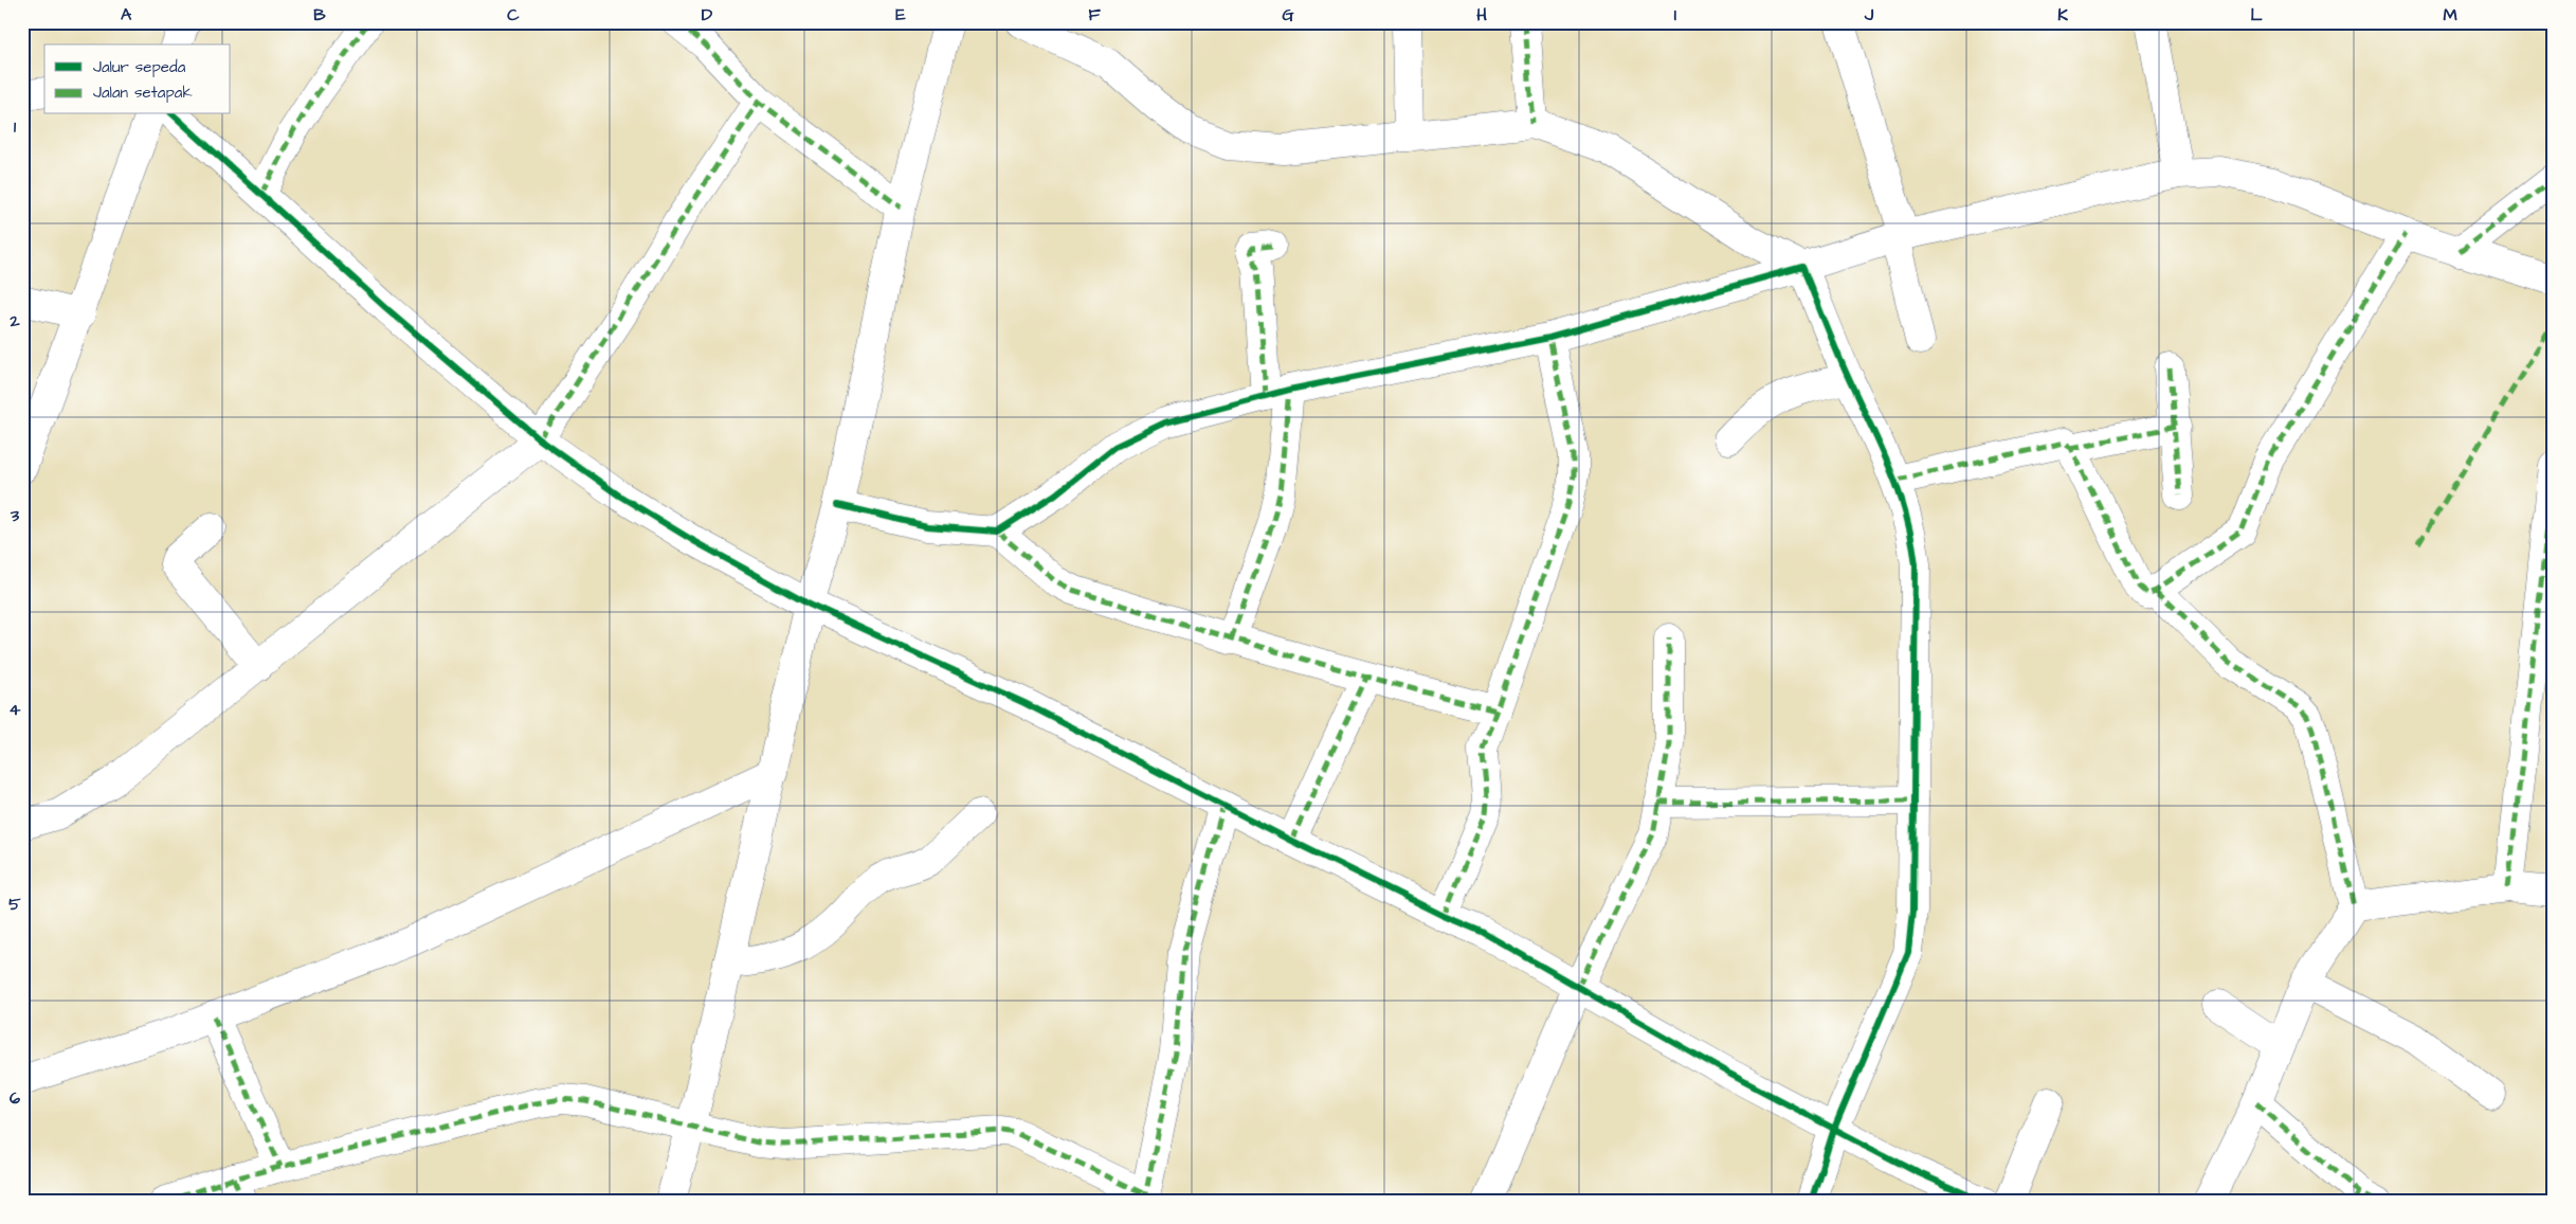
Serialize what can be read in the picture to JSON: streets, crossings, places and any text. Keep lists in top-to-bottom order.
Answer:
{
  "legend": ["Jalur sepeda", "Jalan setapak"],
  "grid": {
    "columns": [
      "A",
      "B",
      "C",
      "D",
      "E",
      "F",
      "G",
      "H",
      "I",
      "J",
      "K",
      "L",
      "M"
    ],
    "rows": [
      "1",
      "2",
      "3",
      "4",
      "5",
      "6"
    ]
  }
}
